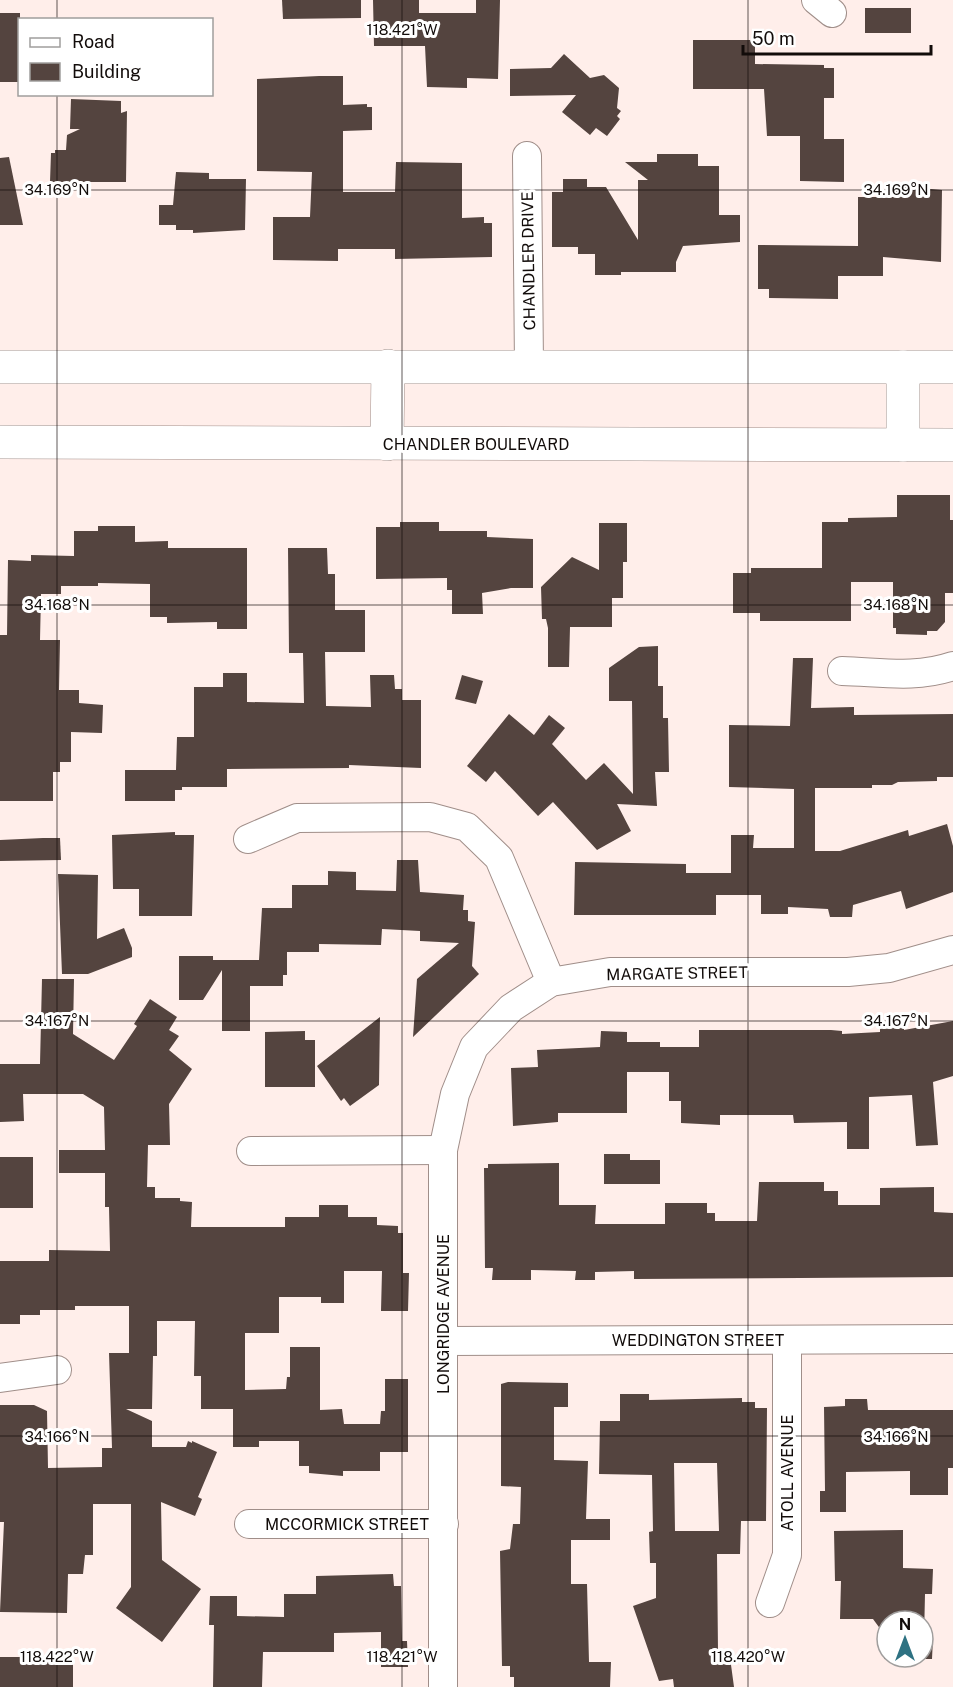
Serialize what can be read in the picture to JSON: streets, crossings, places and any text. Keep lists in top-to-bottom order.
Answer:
{
  "streets": {
    "street": [
      "CHANDLER DRIVE",
      "CHANDLER BOULEVARD",
      "MARGATE STREET",
      "LONGRIDGE AVENUE",
      "WEDDINGTON STREET",
      "ATOLL AVENUE",
      "MCCORMICK STREET"
    ]
  },
  "crossings": [
    ["MARGATE STREET", "LONGRIDGE AVENUE"],
    ["LONGRIDGE AVENUE", "WEDDINGTON STREET"],
    ["LONGRIDGE AVENUE", "MCCORMICK STREET"],
    ["WEDDINGTON STREET", "ATOLL AVENUE"]
  ],
  "legend": ["Road", "Building"],
  "scale_bar": "50 m",
  "north": "top",
  "coordinates": [
    "118.421°W",
    "34.169°N",
    "34.168°N",
    "34.167°N",
    "34.166°N",
    "118.422°W",
    "118.420°W"
  ]
}
